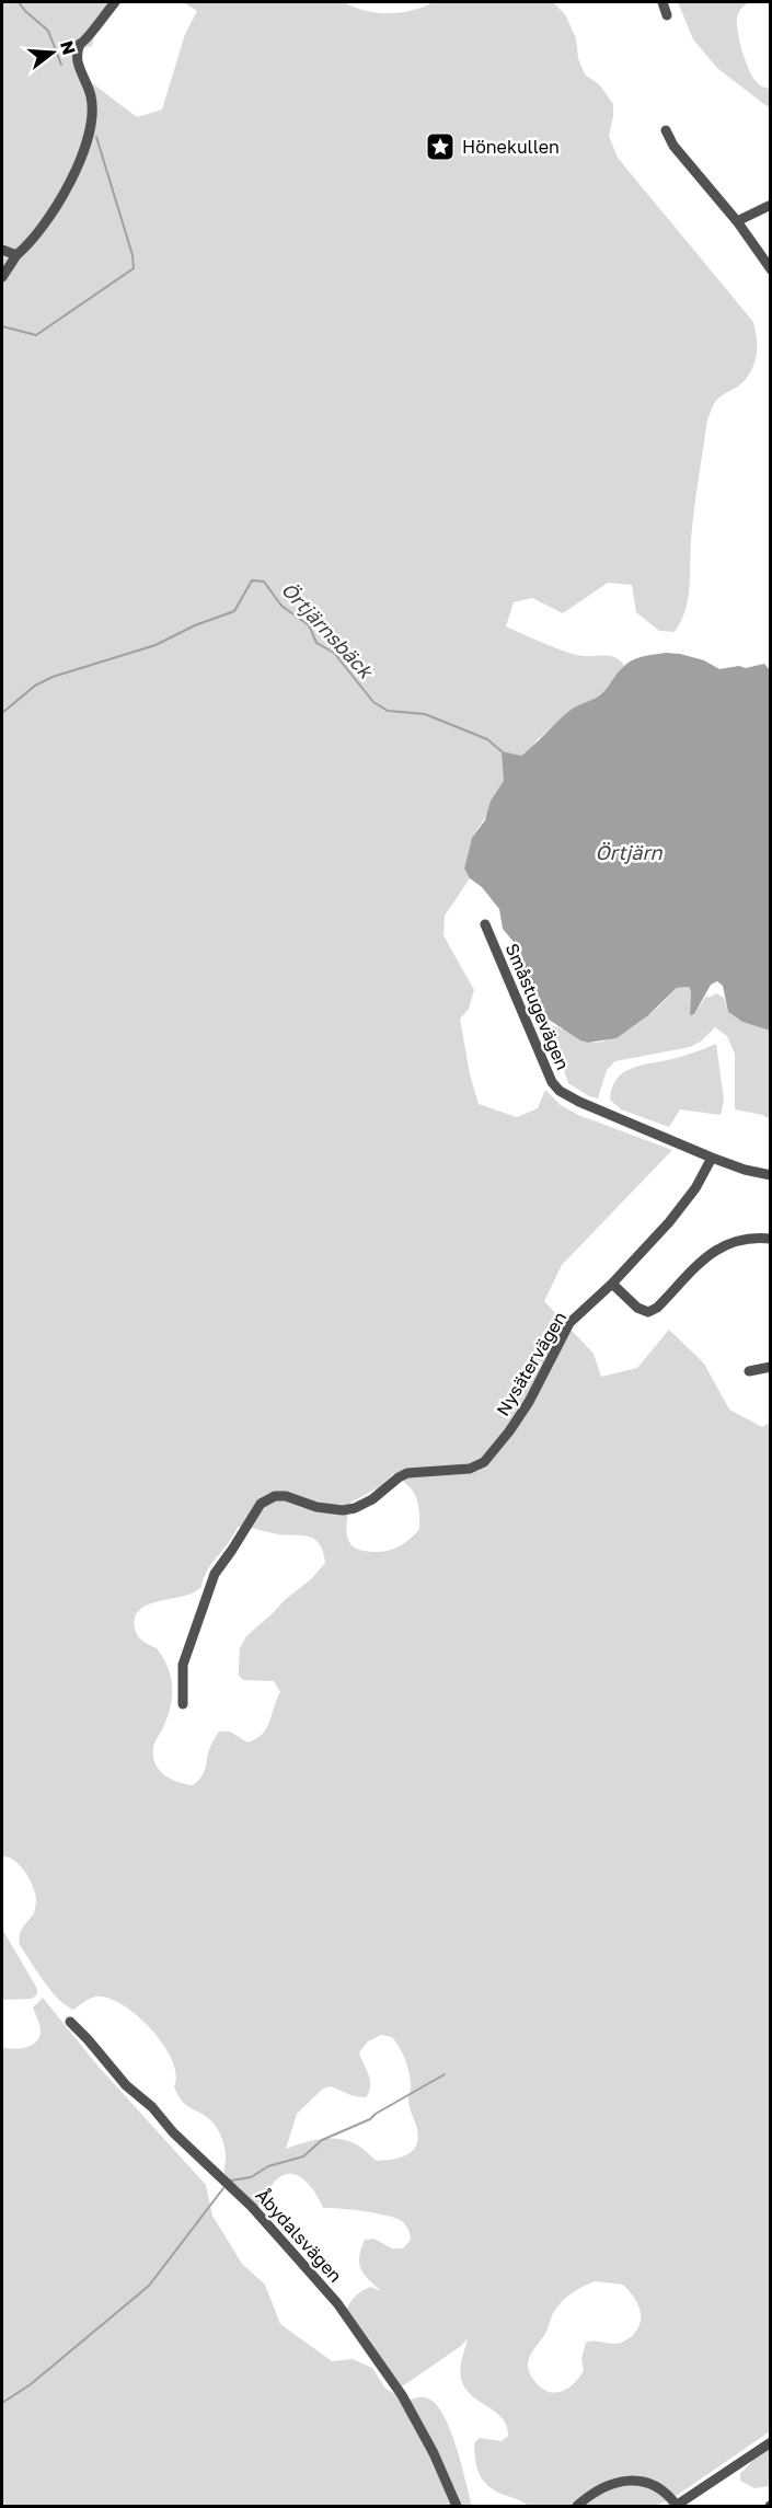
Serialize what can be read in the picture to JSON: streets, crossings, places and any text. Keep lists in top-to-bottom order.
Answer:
{
  "streets": {
    "street": ["Småstugevägen", "Nysätervägen", "Åbydalsvägen"]
  },
  "crossings": [
    ["Småstugevägen", "Nysätervägen"]
  ],
  "water": ["Örtjärnsbäck", "Örtjärn"],
  "places": {
    "place": ["Hönekullen"]
  },
  "north": "right"
}
